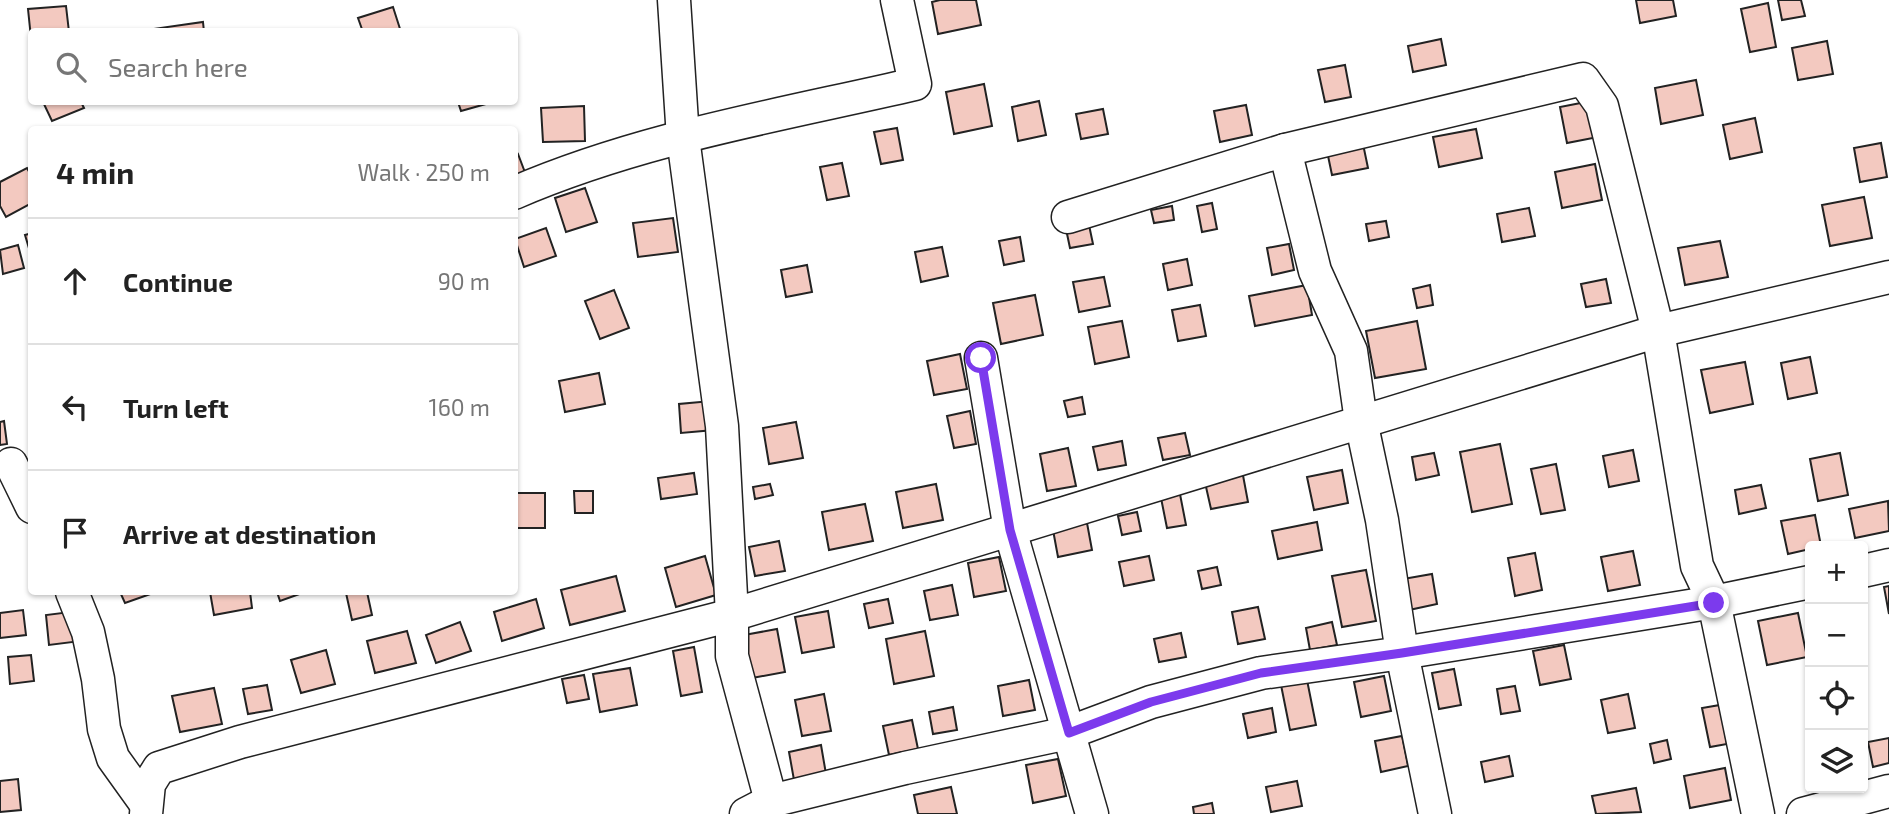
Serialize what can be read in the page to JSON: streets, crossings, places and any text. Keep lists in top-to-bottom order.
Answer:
{
  "page": {
    "search": "Search here",
    "heading": ["4 min", "Walk · 250 m"],
    "list": [
      ["Continue", "90 m"],
      ["Turn left", "160 m"],
      "Arrive at destination"
    ],
    "map_buttons": ["+", "−"]
  }
}
